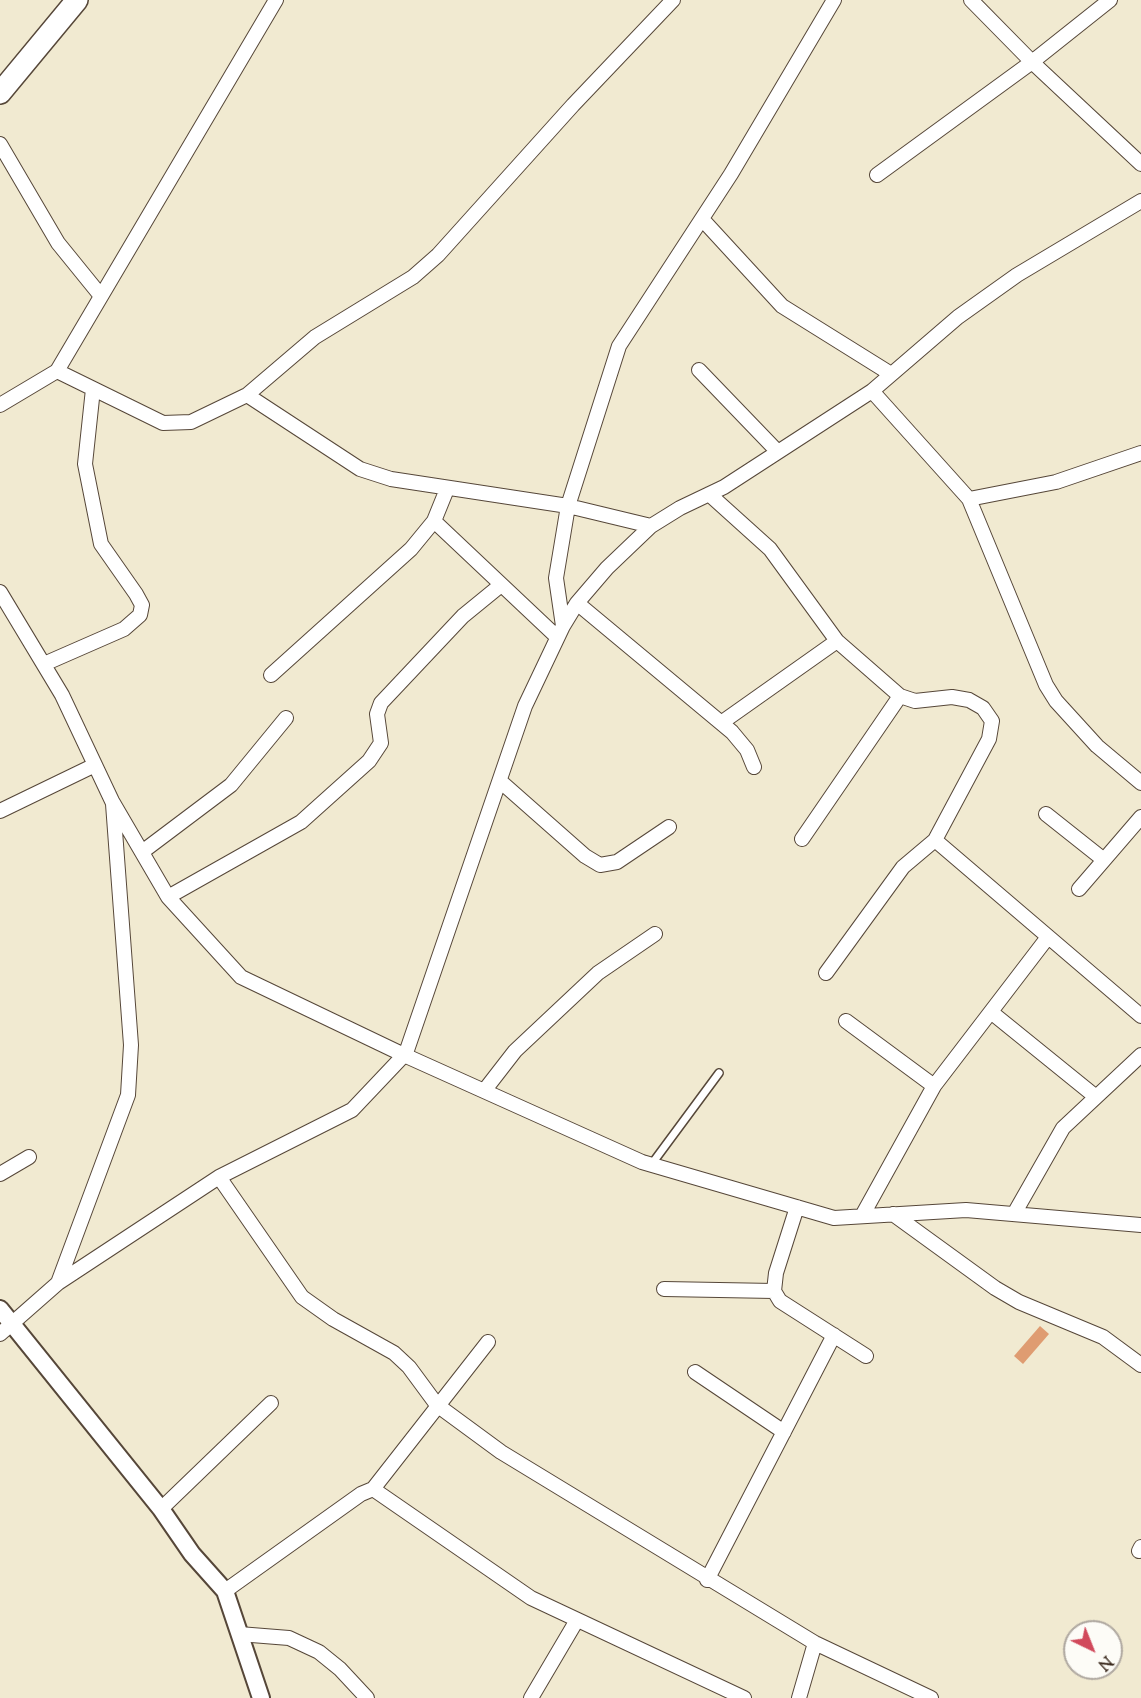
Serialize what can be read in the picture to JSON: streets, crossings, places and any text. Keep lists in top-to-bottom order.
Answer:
{
  "north": "bottom right"
}
